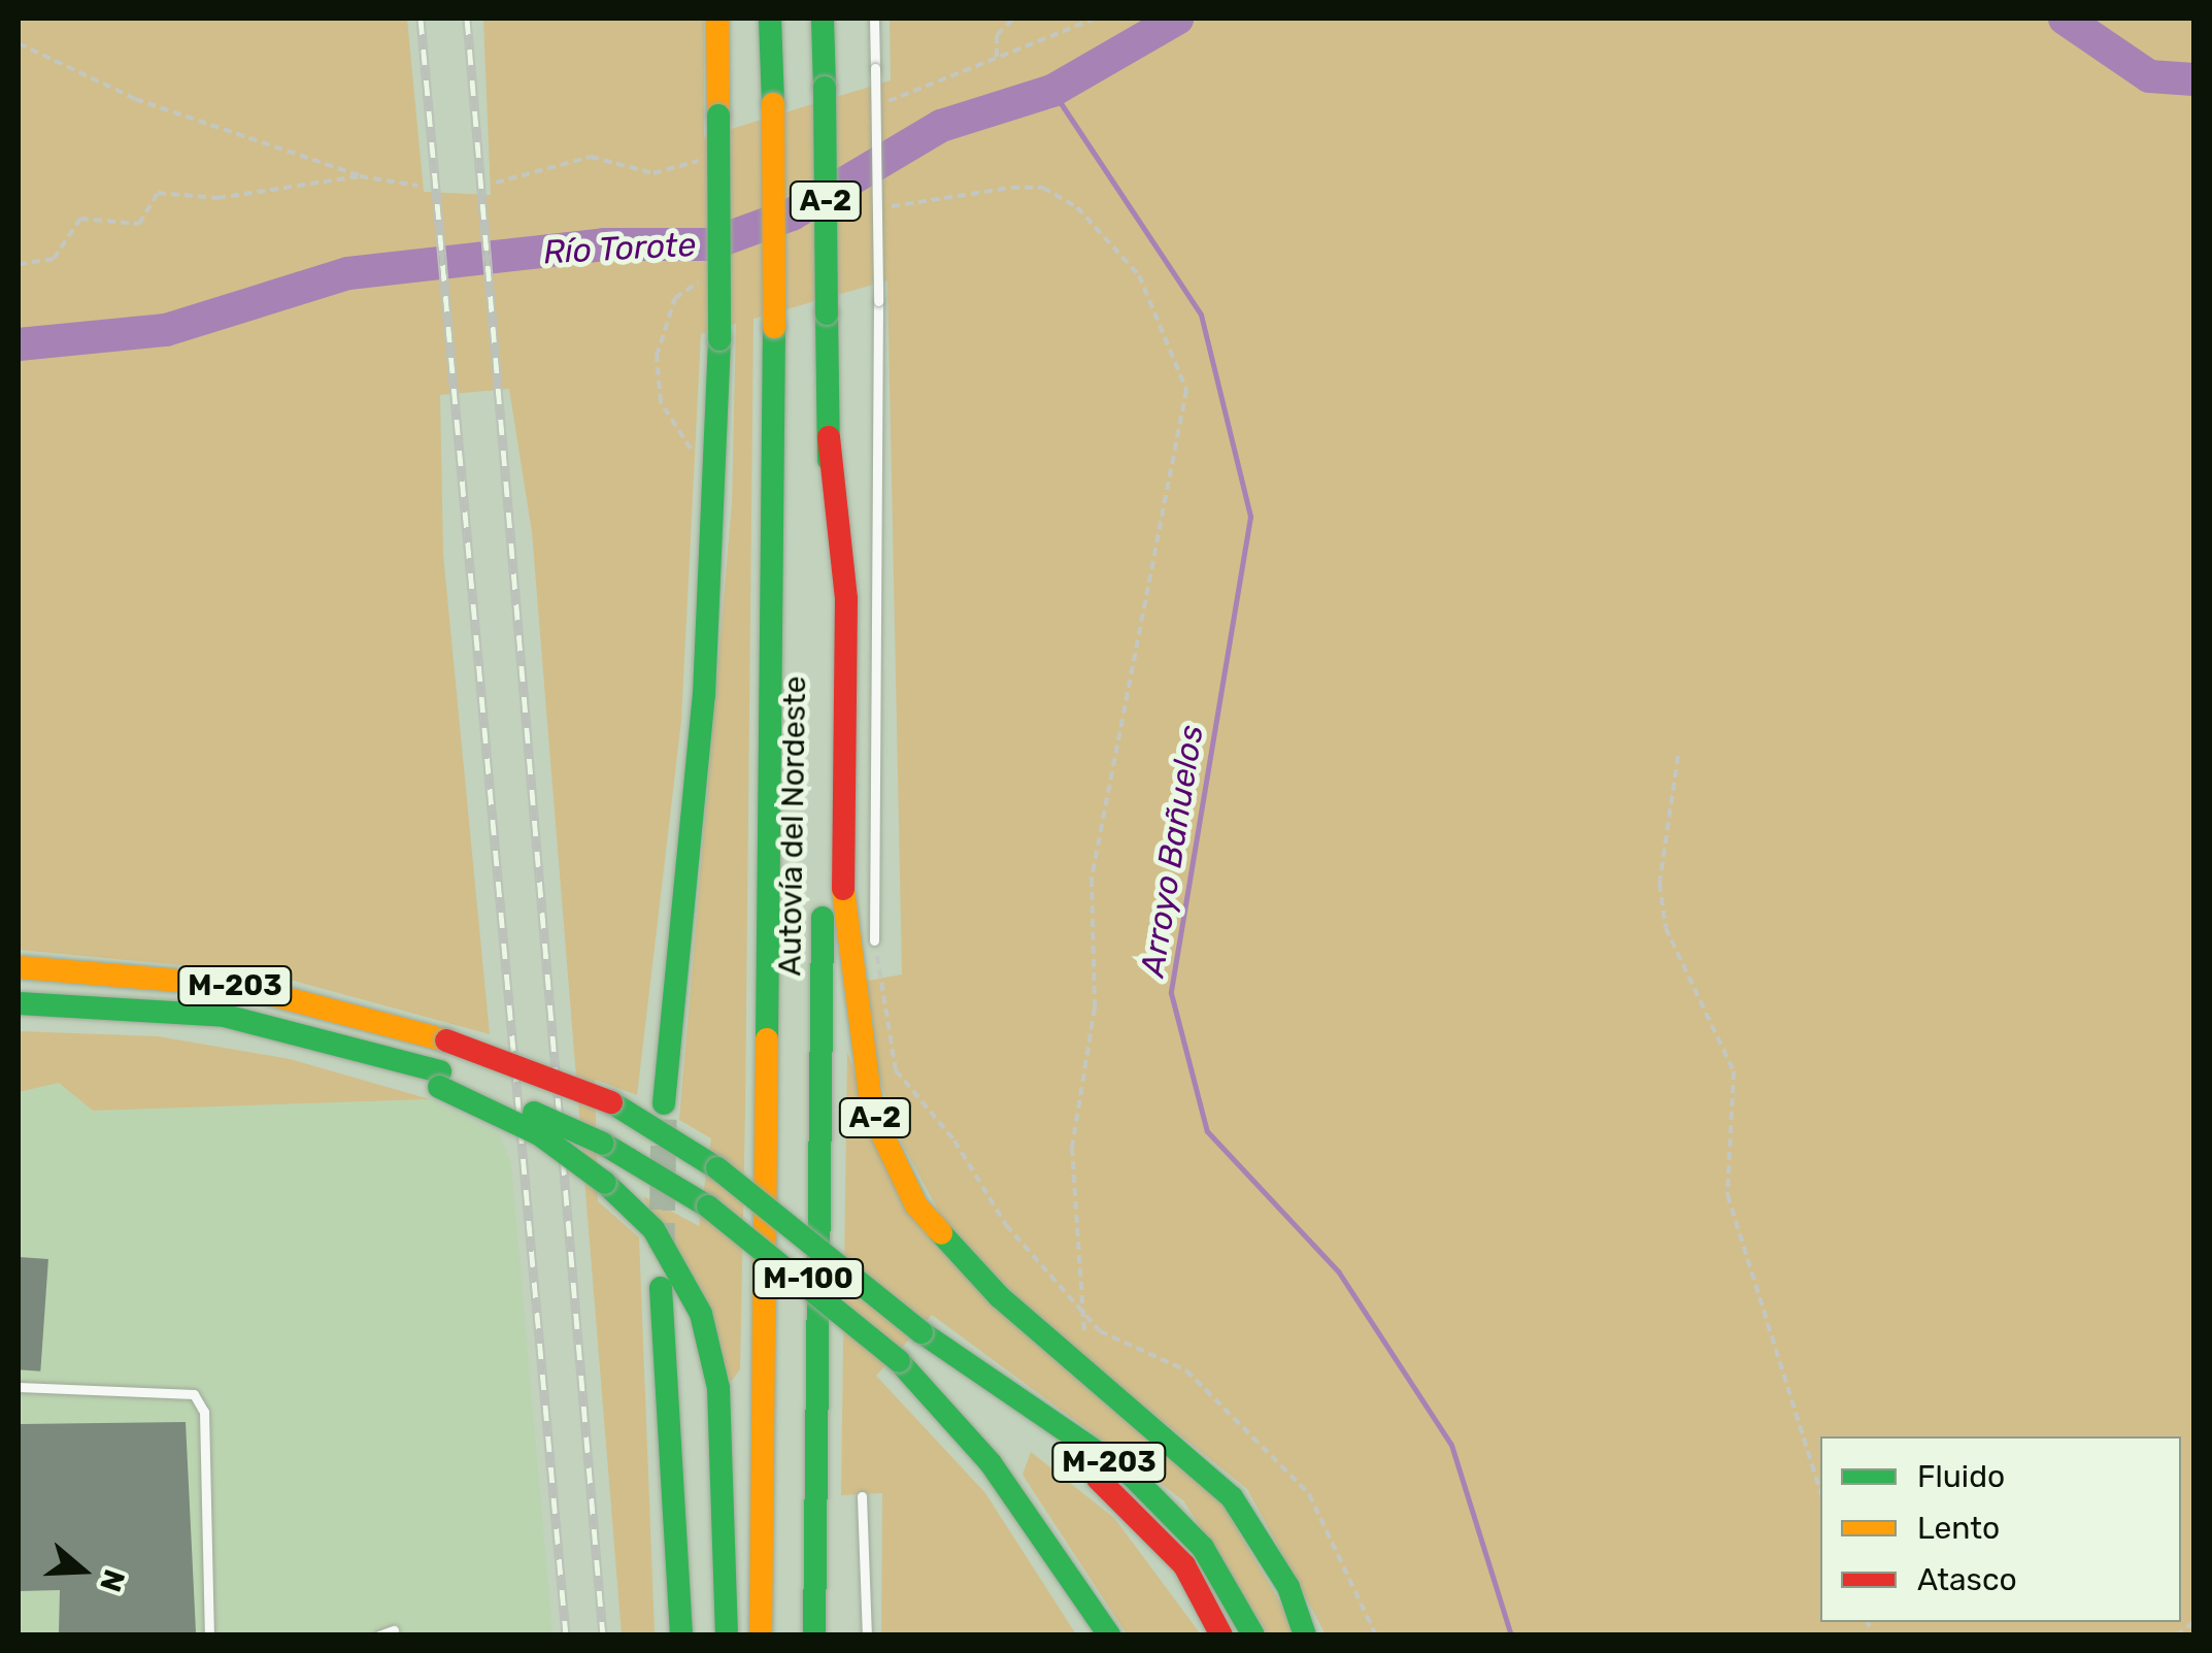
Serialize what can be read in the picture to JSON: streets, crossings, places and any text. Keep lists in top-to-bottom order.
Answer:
{
  "streets": {
    "main road": [
      "A-2",
      "Autovía del Nordeste",
      "M-203",
      "M-100"
    ]
  },
  "crossings": [
    ["A-2", "Autovía del Nordeste"],
    ["M-203", "M-100"]
  ],
  "water": ["Río Torote", "Arroyo Bañuelos"],
  "legend": ["Fluido", "Lento", "Atasco"],
  "north": "right"
}
